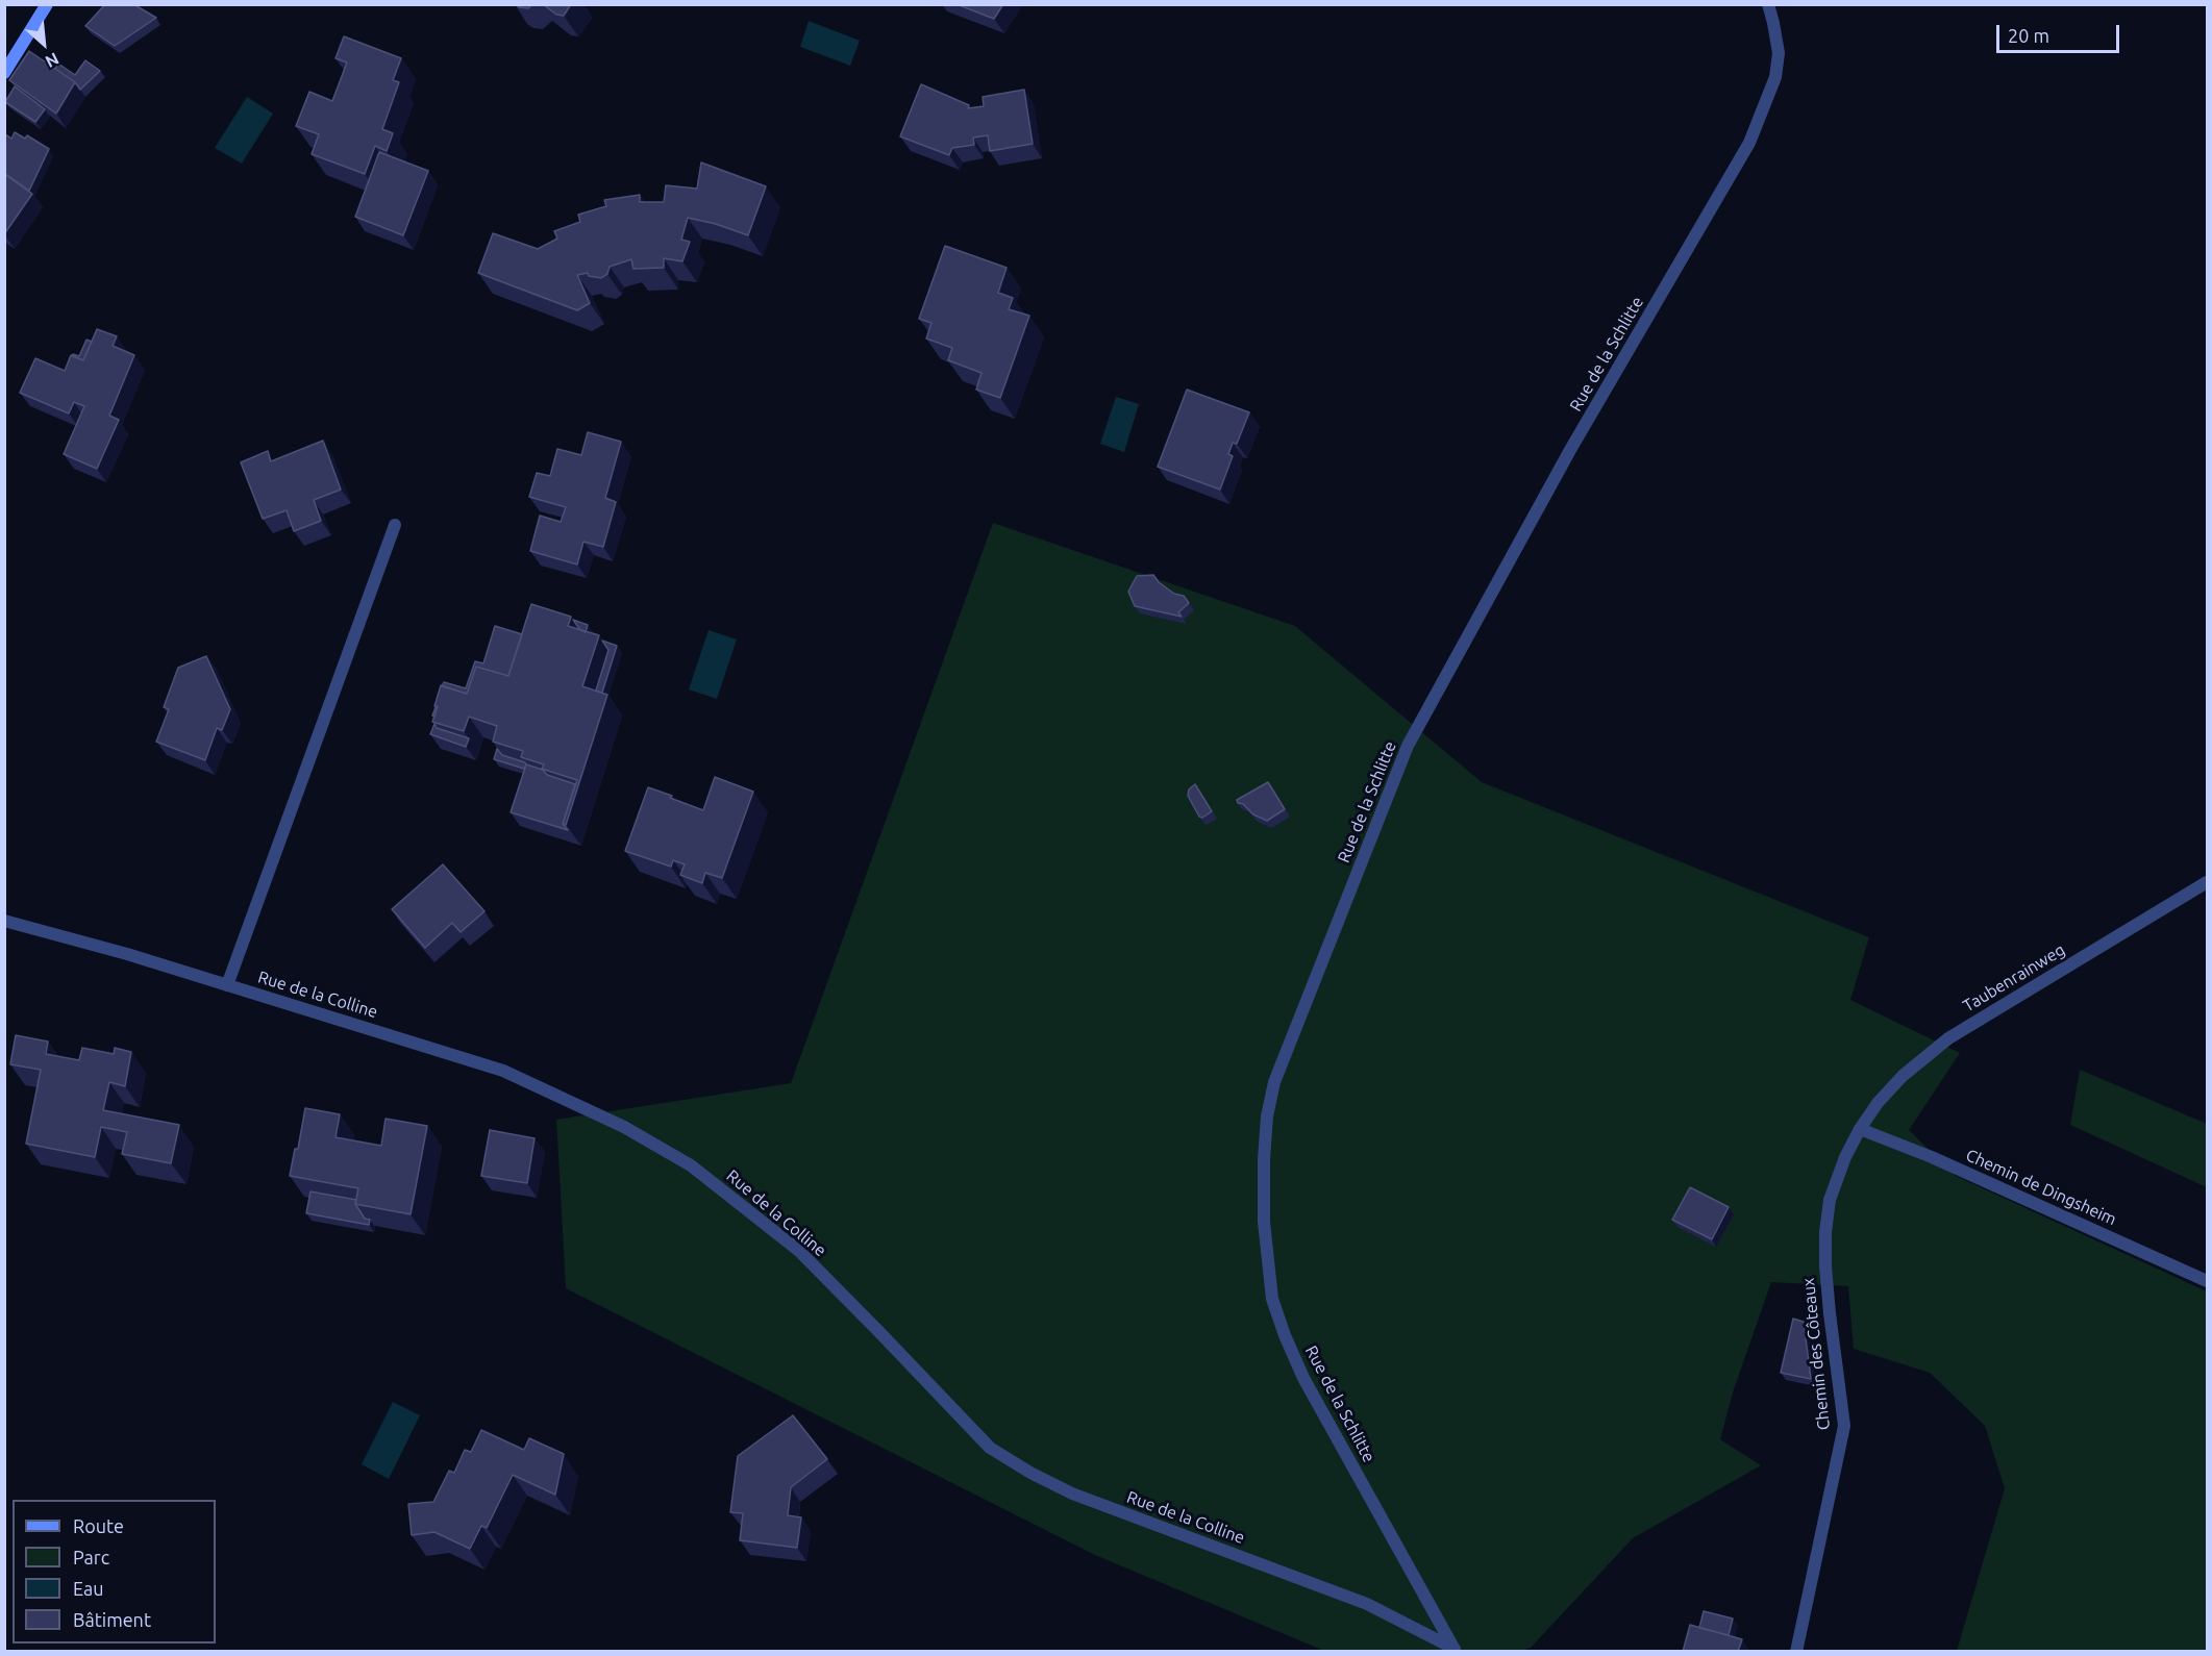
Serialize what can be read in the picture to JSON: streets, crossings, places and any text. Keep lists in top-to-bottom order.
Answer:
{
  "streets": {
    "street": [
      "Rue de la Schlitte",
      "Taubenrainweg",
      "Rue de la Colline",
      "Chemin de Dingsheim",
      "Chemin des Côteaux"
    ]
  },
  "crossings": [
    ["Rue de la Schlitte", "Rue de la Colline"],
    ["Taubenrainweg", "Chemin de Dingsheim"],
    ["Taubenrainweg", "Chemin des Côteaux"],
    ["Chemin de Dingsheim", "Chemin des Côteaux"]
  ],
  "legend": [
    "Route",
    "Parc",
    "Eau",
    "Bâtiment"
  ],
  "scale_bar": "20 m",
  "north": "bottom right"
}
